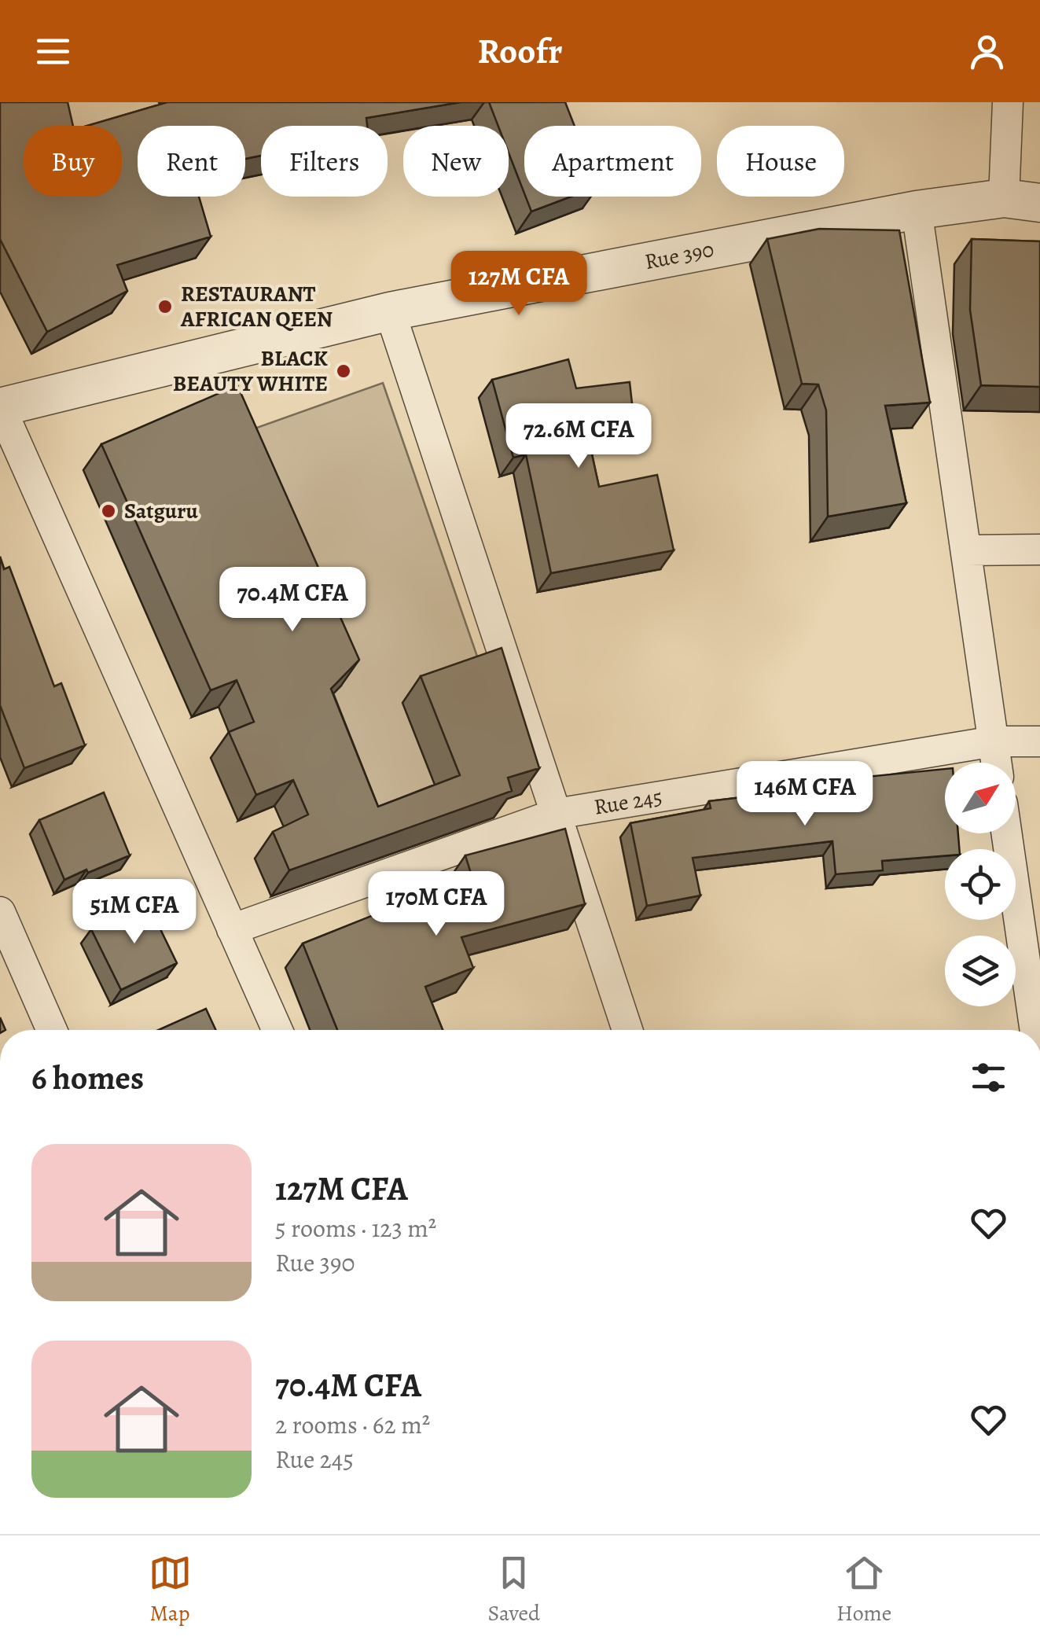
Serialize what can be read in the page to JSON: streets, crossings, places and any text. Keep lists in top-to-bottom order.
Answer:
{
  "streets": {
    "street": ["Rue 390", "Rue 245"]
  },
  "places": ["RESTAURANT AFRICAN QEEN", "BLACK BEAUTY WHITE", "Satguru"],
  "north": "top right",
  "page": {
    "header": "Roofr",
    "chip": [
      "Buy",
      "Rent",
      "Filters",
      "New",
      "Apartment",
      "House"
    ],
    "price": [
      "127M CFA",
      "72.6M CFA",
      "70.4M CFA",
      "146M CFA",
      "170M CFA",
      "51M CFA"
    ],
    "heading": "6 homes",
    "list": [
      {
        "name": "127M CFA",
        "note": "5 rooms · 123 m² · Rue 390"
      },
      {
        "name": "70.4M CFA",
        "note": "2 rooms · 62 m² · Rue 245"
      }
    ],
    "tabs": ["Map", "Saved", "Home"]
  }
}
